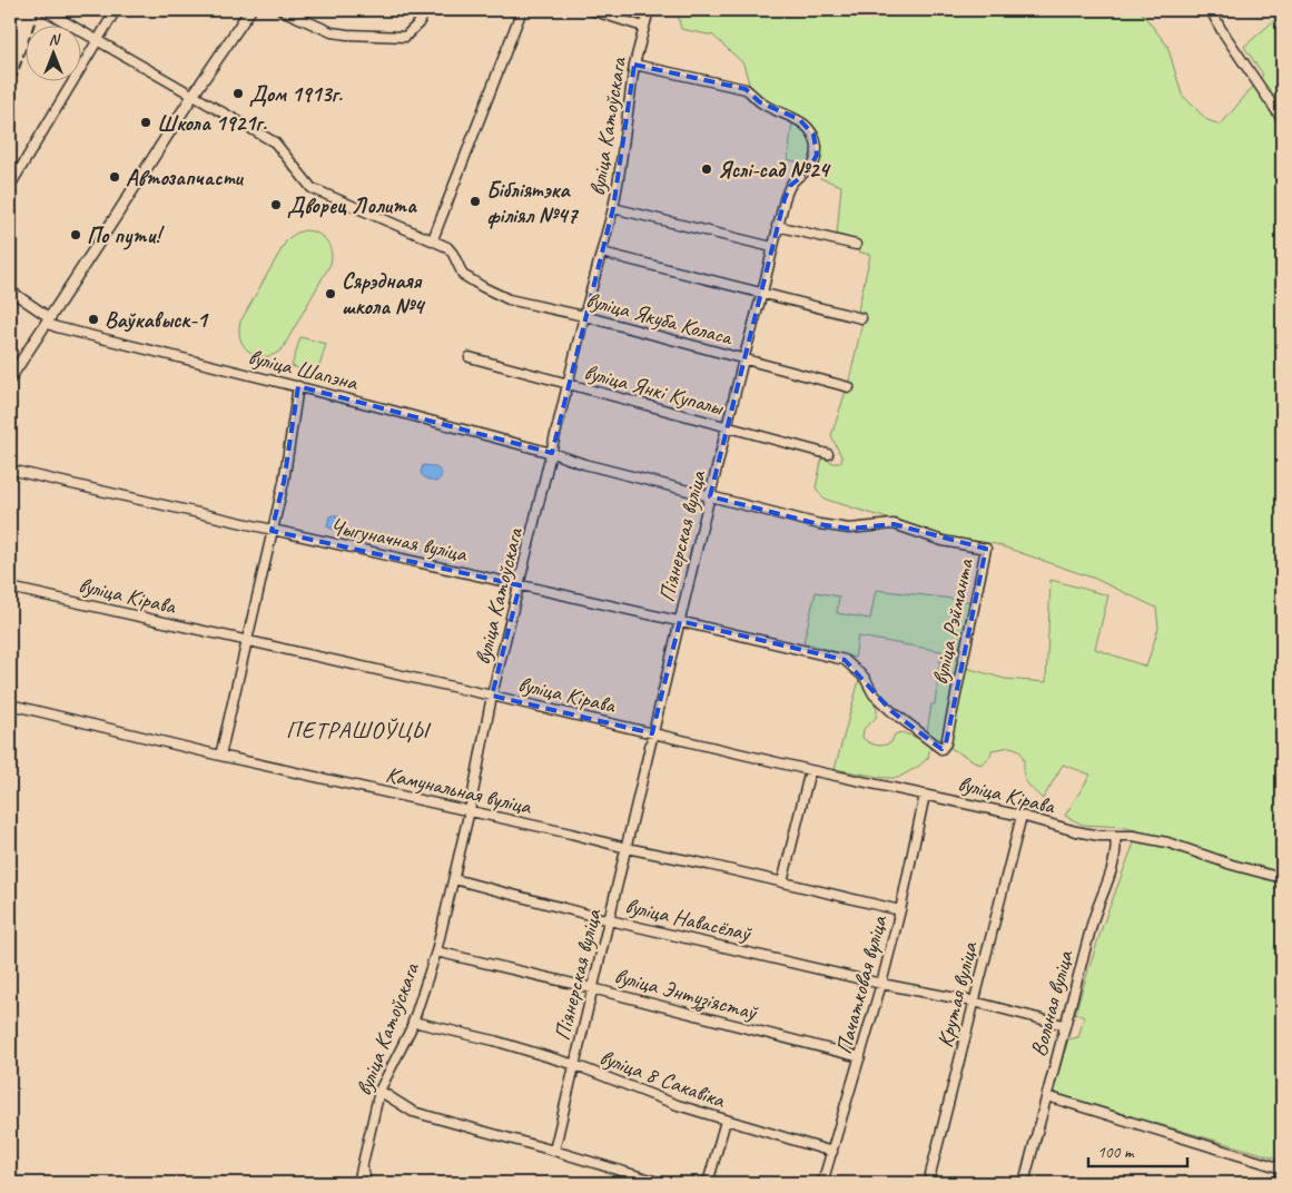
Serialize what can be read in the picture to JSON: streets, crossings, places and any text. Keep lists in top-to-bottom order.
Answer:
{
  "streets": {
    "street": [
      "вуліца Катоўскага",
      "вуліца Якуба Коласа",
      "вуліца Шапэна",
      "вуліца Янкі Купалы",
      "Піянерская вуліца",
      "Чыгуначная вуліца",
      "вуліца Кірава",
      "вуліца Рэйманта",
      "Камунальная вуліца",
      "вуліца Навасёлаў",
      "Пачатковая вуліца",
      "вуліца Энтузіястаў",
      "Крутая вуліца",
      "Вольная вуліца",
      "вуліца 8 Сакавіка"
    ]
  },
  "crossings": [
    ["вуліца Катоўскага", "вуліца Якуба Коласа"],
    ["вуліца Катоўскага", "вуліца Шапэна"],
    ["вуліца Катоўскага", "вуліца Янкі Купалы"],
    ["вуліца Катоўскага", "Піянерская вуліца"],
    ["вуліца Катоўскага", "Чыгуначная вуліца"],
    ["вуліца Катоўскага", "вуліца Кірава"],
    ["вуліца Катоўскага", "вуліца Рэйманта"],
    ["вуліца Катоўскага", "Камунальная вуліца"],
    ["вуліца Катоўскага", "вуліца Навасёлаў"],
    ["вуліца Катоўскага", "вуліца Энтузіястаў"],
    ["вуліца Катоўскага", "вуліца 8 Сакавіка"],
    ["вуліца Якуба Коласа", "Піянерская вуліца"],
    ["вуліца Шапэна", "вуліца Рэйманта"],
    ["вуліца Янкі Купалы", "Піянерская вуліца"],
    ["Піянерская вуліца", "Чыгуначная вуліца"],
    ["Піянерская вуліца", "вуліца Кірава"],
    ["Піянерская вуліца", "вуліца Рэйманта"],
    ["Піянерская вуліца", "Камунальная вуліца"],
    ["Піянерская вуліца", "вуліца Навасёлаў"],
    ["Піянерская вуліца", "вуліца Энтузіястаў"],
    ["Піянерская вуліца", "вуліца 8 Сакавіка"],
    ["Чыгуначная вуліца", "вуліца Рэйманта"],
    ["вуліца Кірава", "Пачатковая вуліца"],
    ["вуліца Кірава", "Крутая вуліца"],
    ["вуліца Кірава", "Вольная вуліца"],
    ["Камунальная вуліца", "Пачатковая вуліца"],
    ["вуліца Навасёлаў", "Пачатковая вуліца"],
    ["вуліца Навасёлаў", "Крутая вуліца"],
    ["вуліца Навасёлаў", "Вольная вуліца"],
    ["Пачатковая вуліца", "вуліца Энтузіястаў"],
    ["Пачатковая вуліца", "вуліца 8 Сакавіка"]
  ],
  "districts": ["ПЕТРАШОЎЦЫ"],
  "places": [
    "Дом 1913г.",
    "Школа 1921г.",
    "Яслі-сад №24",
    "Автозапчасти",
    "Бібліятэка філіял №47",
    "Дворец Лолита",
    "По пути!",
    "Сярэднаяя школа №4",
    "Ваўкавыск-1"
  ],
  "scale_bar": "100 m",
  "north": "top"
}
